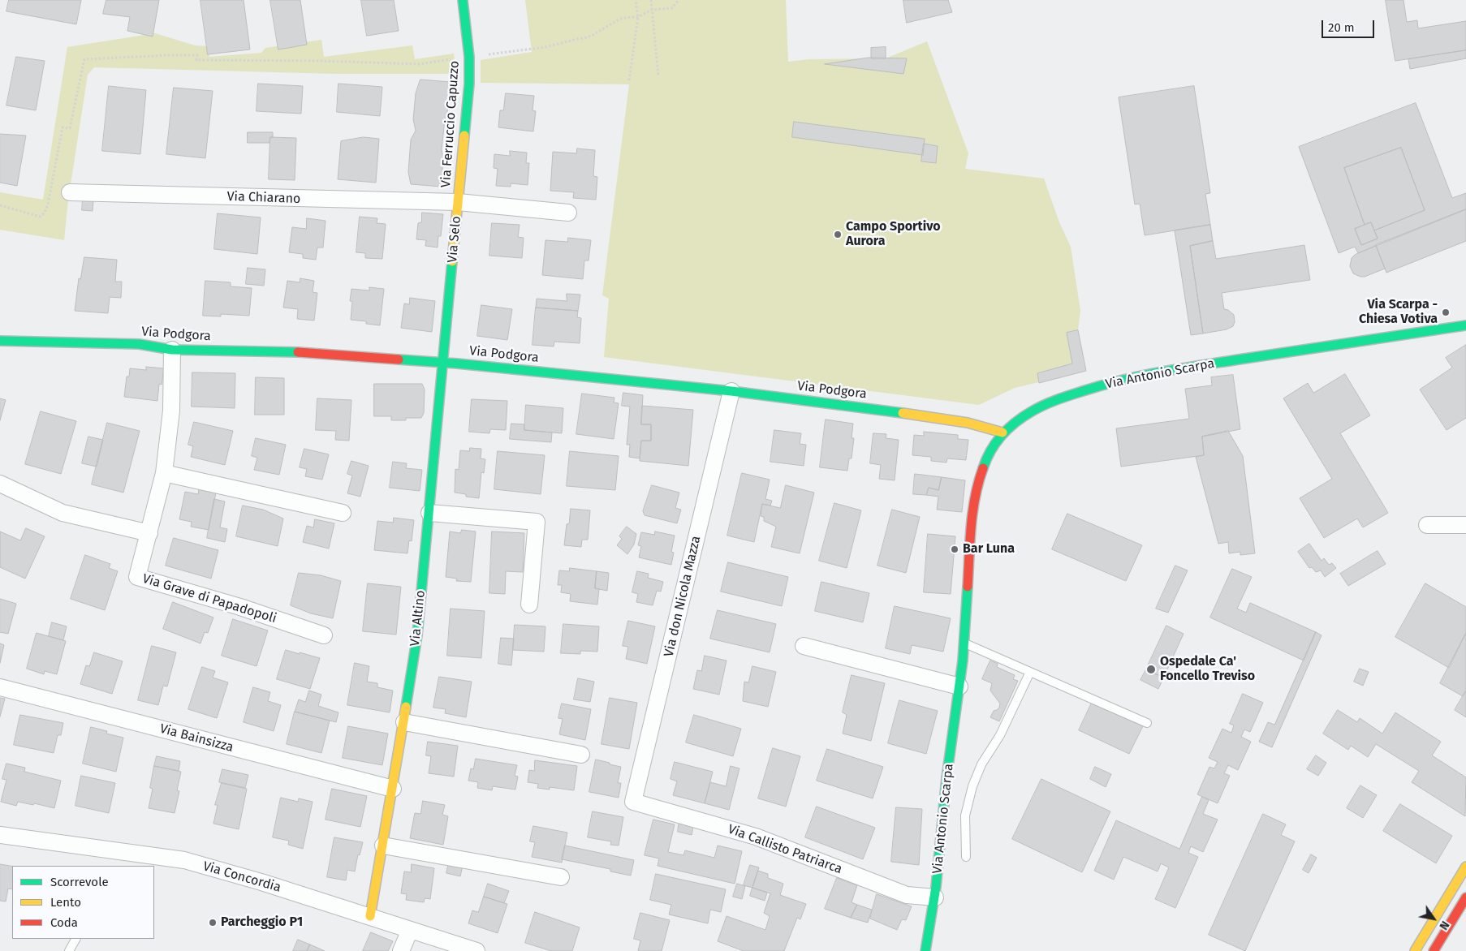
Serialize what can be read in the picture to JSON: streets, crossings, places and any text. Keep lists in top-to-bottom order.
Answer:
{
  "streets": {
    "street": [
      "Via Ferruccio Capuzzo",
      "Via Chiarano",
      "Via Selo",
      "Via Podgora",
      "Via Antonio Scarpa",
      "Via don Nicola Mazza",
      "Via Grave di Papadopoli",
      "Via Altino",
      "Via Bainsizza",
      "Via Callisto Patriarca",
      "Via Concordia"
    ]
  },
  "crossings": [
    ["Via Ferruccio Capuzzo", "Via Chiarano"],
    ["Via Ferruccio Capuzzo", "Via Selo"],
    ["Via Chiarano", "Via Selo"],
    ["Via Selo", "Via Podgora"],
    ["Via Selo", "Via Altino"],
    ["Via Podgora", "Via Antonio Scarpa"],
    ["Via Podgora", "Via don Nicola Mazza"],
    ["Via Podgora", "Via Grave di Papadopoli"],
    ["Via Podgora", "Via Altino"],
    ["Via Antonio Scarpa", "Via Callisto Patriarca"],
    ["Via don Nicola Mazza", "Via Callisto Patriarca"],
    ["Via Altino", "Via Bainsizza"],
    ["Via Altino", "Via Concordia"]
  ],
  "places": [
    "Campo Sportivo Aurora",
    "Via Scarpa - Chiesa Votiva",
    "Bar Luna",
    "Ospedale Ca' Foncello Treviso",
    "Parcheggio P1"
  ],
  "legend": ["Scorrevole", "Lento", "Coda"],
  "scale_bar": "20 m",
  "north": "bottom right"
}
